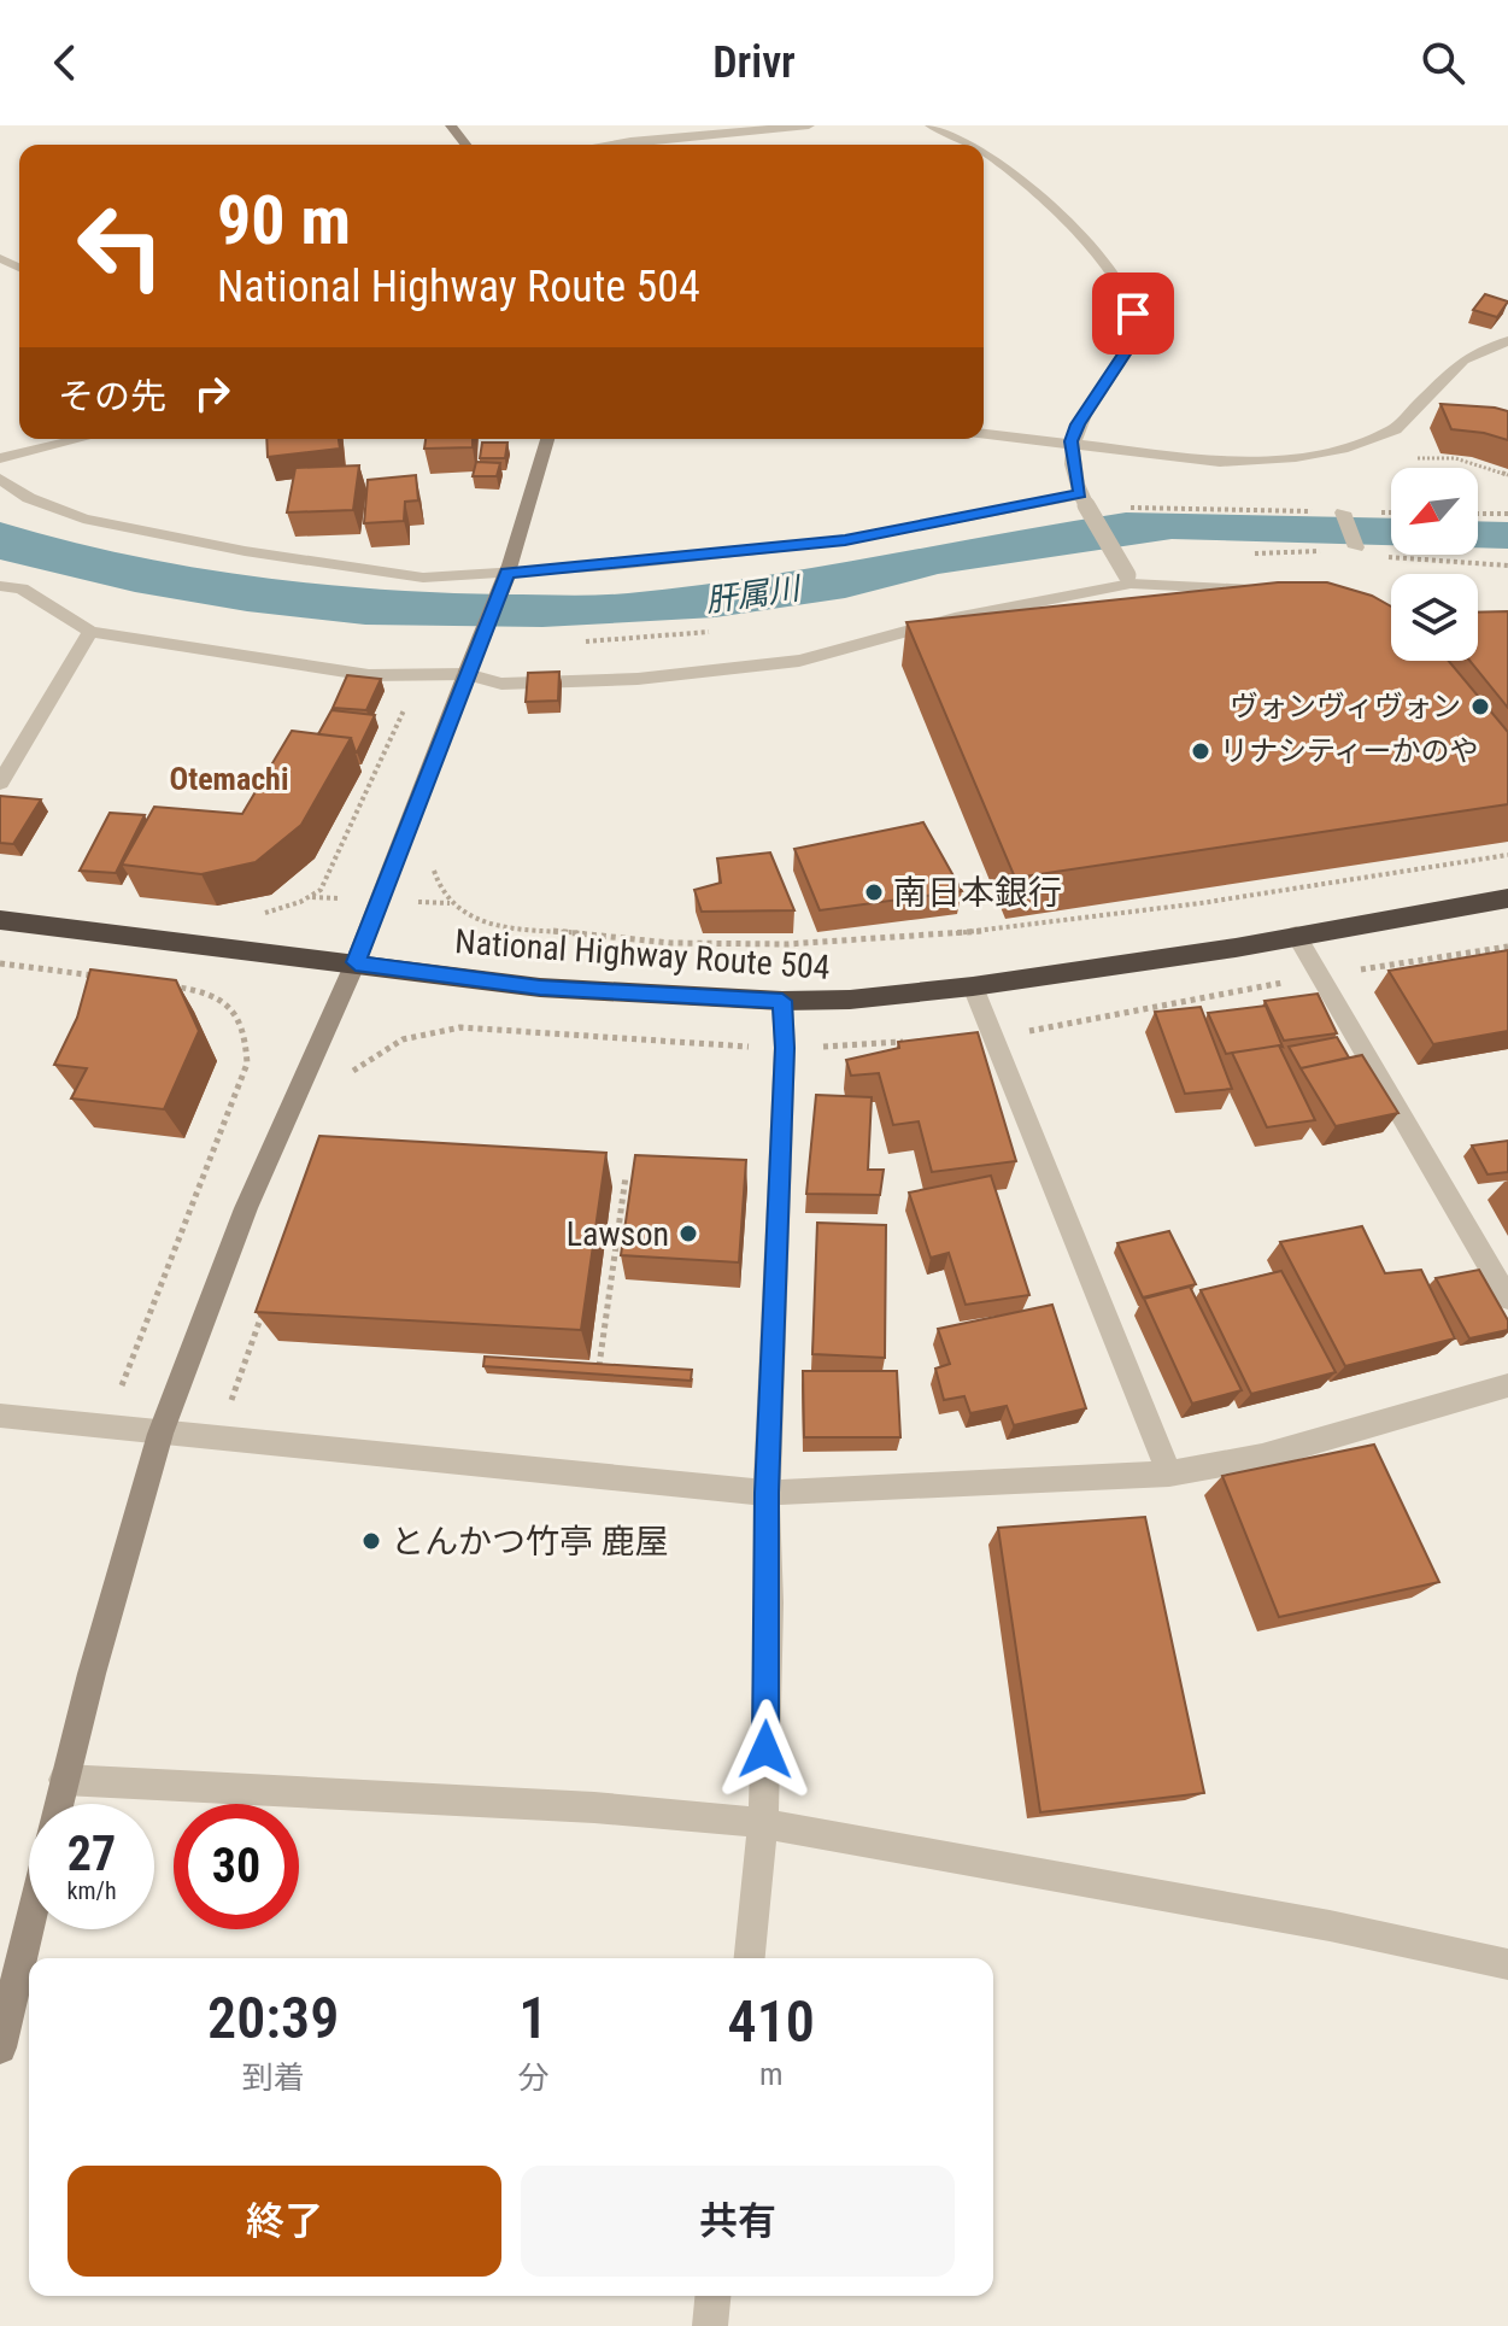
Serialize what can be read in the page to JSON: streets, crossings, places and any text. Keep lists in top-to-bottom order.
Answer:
{
  "streets": {
    "highway": ["National Highway Route 504"]
  },
  "districts": ["Otemachi"],
  "water": ["肝属川"],
  "places": [
    "ヴォンヴィヴォン",
    "リナシティーかのや",
    "南日本銀行",
    "Lawson",
    "とんかつ竹亭 鹿屋"
  ],
  "north": "bottom left",
  "page": {
    "header": "Drivr",
    "turn": ["90 m", "National Highway Route 504"],
    "then": "その先",
    "speed": "27 km/h",
    "limit": "30",
    "eta": [
      "20:39",
      "到着",
      "1",
      "分",
      "410",
      "m"
    ],
    "buttons": ["終了", "共有"]
  }
}
